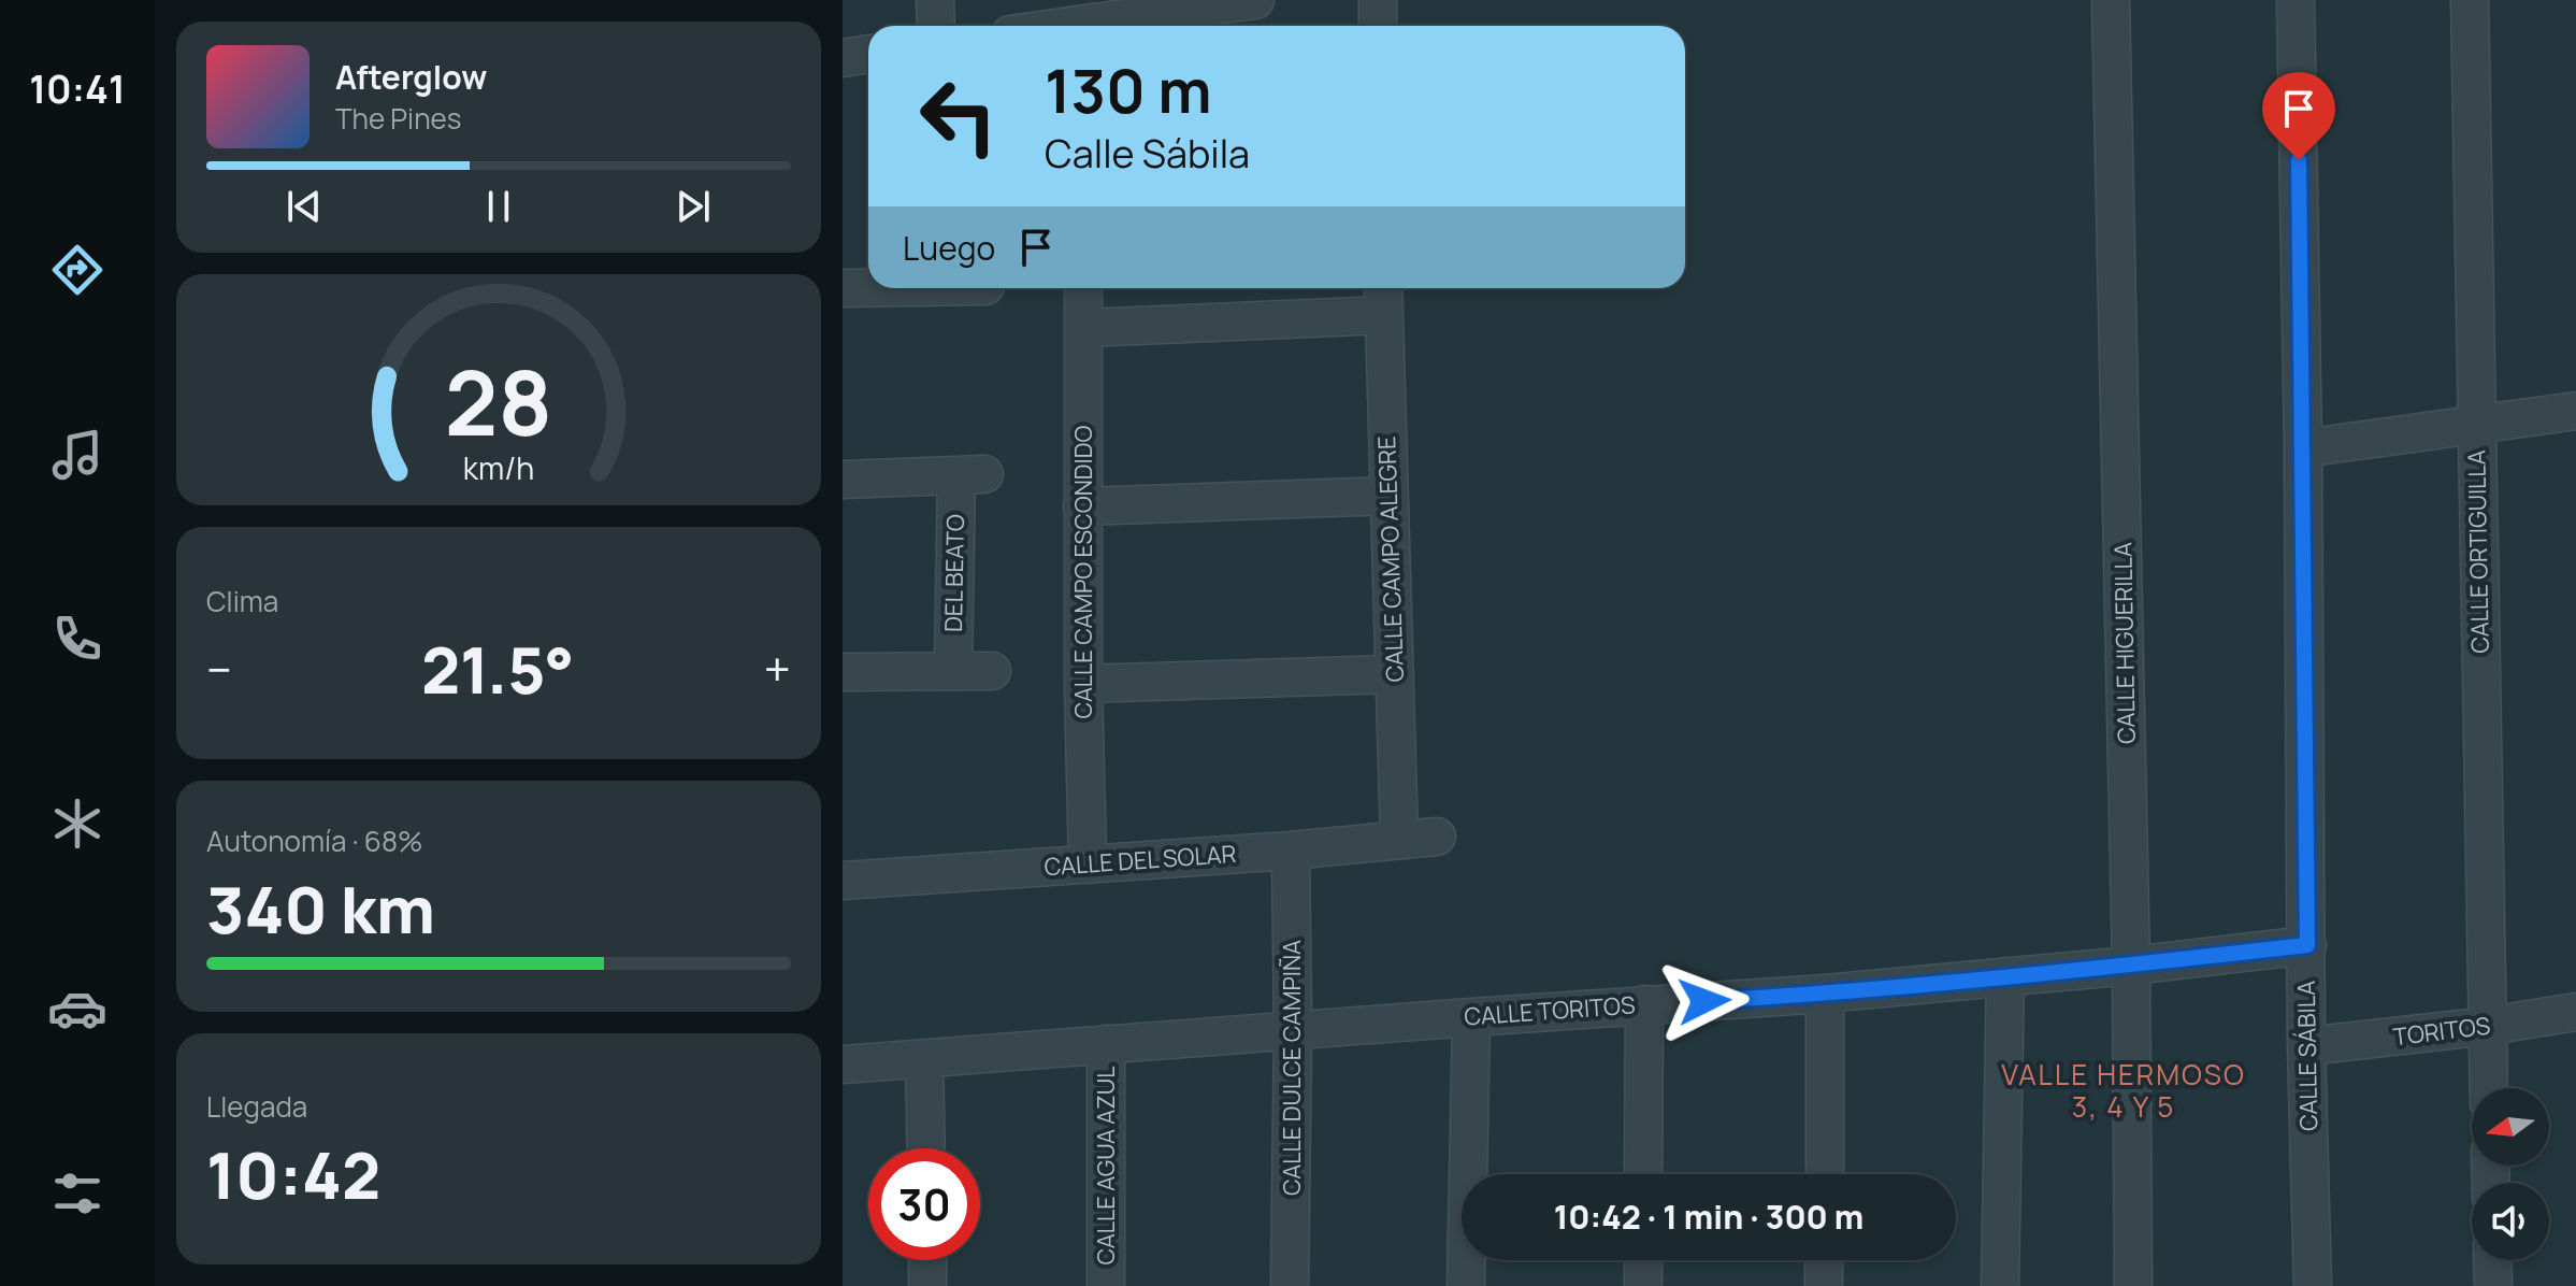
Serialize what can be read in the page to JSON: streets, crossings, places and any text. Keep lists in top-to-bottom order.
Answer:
{
  "streets": {
    "street": [
      "CALLE ORTIGUILLA",
      "CALLE CAMPO ALEGRE",
      "CALLE CAMPO ESCONDIDO",
      "DEL BEATO",
      "CALLE HIGUERILLA",
      "CALLE DEL SOLAR",
      "CALLE TORITOS",
      "TORITOS",
      "CALLE SÁBILA",
      "CALLE DULCE CAMPIÑA",
      "CALLE AGUA AZUL"
    ]
  },
  "crossings": [
    ["CALLE ORTIGUILLA", "TORITOS"],
    ["CALLE CAMPO ALEGRE", "CALLE DEL SOLAR"],
    ["CALLE CAMPO ESCONDIDO", "CALLE DEL SOLAR"],
    ["CALLE HIGUERILLA", "CALLE TORITOS"],
    ["CALLE DEL SOLAR", "CALLE DULCE CAMPIÑA"],
    ["CALLE TORITOS", "CALLE SÁBILA"],
    ["CALLE TORITOS", "CALLE DULCE CAMPIÑA"],
    ["CALLE TORITOS", "CALLE AGUA AZUL"],
    ["TORITOS", "CALLE SÁBILA"]
  ],
  "districts": ["VALLE HERMOSO 3, 4 Y 5"],
  "north": "left",
  "page": {
    "tabs": "10:41",
    "turn": ["130 m", "Calle Sábila"],
    "song": ["Afterglow", "The Pines"],
    "then": "Luego",
    "tile": [
      "Clima",
      ["Autonomía · 68%", "340 km"],
      ["Llegada", "10:42"]
    ],
    "heat": ["−", "21.5°", "+"],
    "limit": "30",
    "trip": "10:42 · 1 min · 300 m",
    "gauge": ["28", "km/h"]
  }
}
